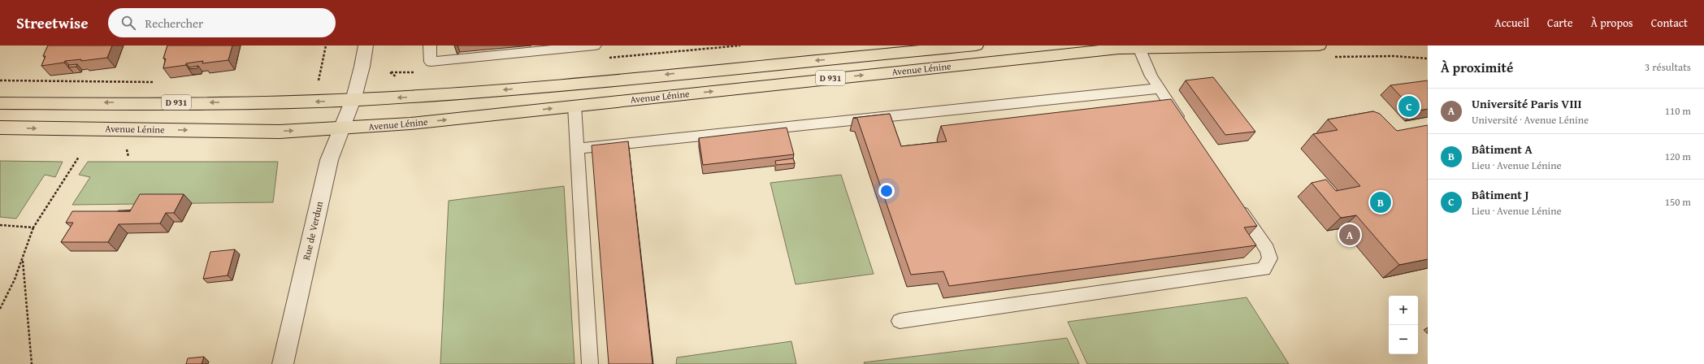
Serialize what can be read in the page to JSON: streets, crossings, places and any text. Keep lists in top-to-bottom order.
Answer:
{
  "streets": {
    "main road": ["Avenue Lénine", "D 931"],
    "street": ["Rue de Verdun"]
  },
  "crossings": [
    ["Avenue Lénine", "Rue de Verdun"]
  ],
  "page": {
    "header": "Streetwise",
    "search": "Rechercher",
    "nav": [
      "Accueil",
      "Carte",
      "À propos",
      "Contact"
    ],
    "heading": ["À proximité", "3 résultats"],
    "list": [
      {
        "mark": "A",
        "name": "Université Paris VIII",
        "note": "Université · Avenue Lénine",
        "value": "110 m"
      },
      {
        "mark": "B",
        "name": "Bâtiment A",
        "note": "Lieu · Avenue Lénine",
        "value": "120 m"
      },
      {
        "mark": "C",
        "name": "Bâtiment J",
        "note": "Lieu · Avenue Lénine",
        "value": "150 m"
      }
    ],
    "pins": ["C", "B", "A"],
    "map_buttons": ["+", "−"]
  }
}
